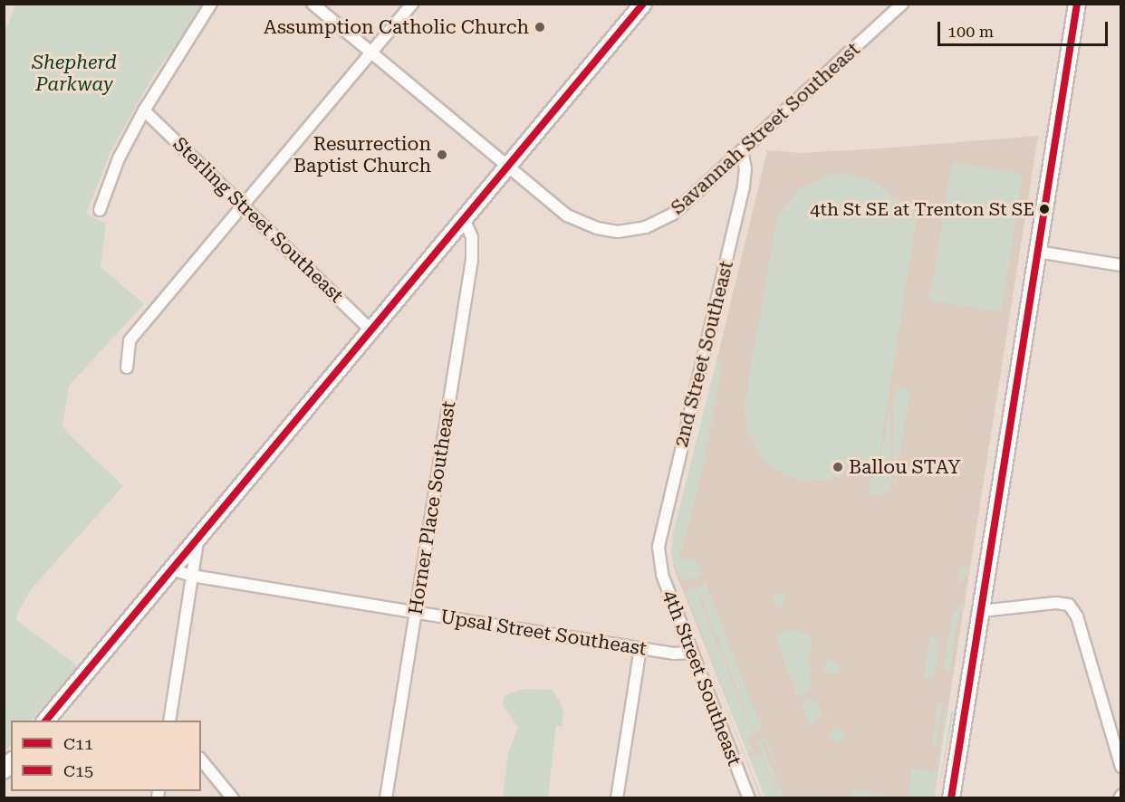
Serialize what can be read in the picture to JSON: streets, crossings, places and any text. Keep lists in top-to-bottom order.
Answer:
{
  "streets": {
    "street": [
      "Savannah Street Southeast",
      "Sterling Street Southeast",
      "2nd Street Southeast",
      "Horner Place Southeast",
      "Upsal Street Southeast",
      "4th Street Southeast"
    ]
  },
  "crossings": [
    ["Savannah Street Southeast", "2nd Street Southeast"],
    ["2nd Street Southeast", "4th Street Southeast"],
    ["Horner Place Southeast", "Upsal Street Southeast"],
    ["Upsal Street Southeast", "4th Street Southeast"]
  ],
  "parks": ["Shepherd Parkway"],
  "places": [
    "Assumption Catholic Church",
    "Resurrection Baptist Church",
    "4th St SE at Trenton St SE",
    "Ballou STAY"
  ],
  "lines": ["transit line C11", "transit line C15"],
  "legend": ["C11", "C15"],
  "scale_bar": "100 m"
}
